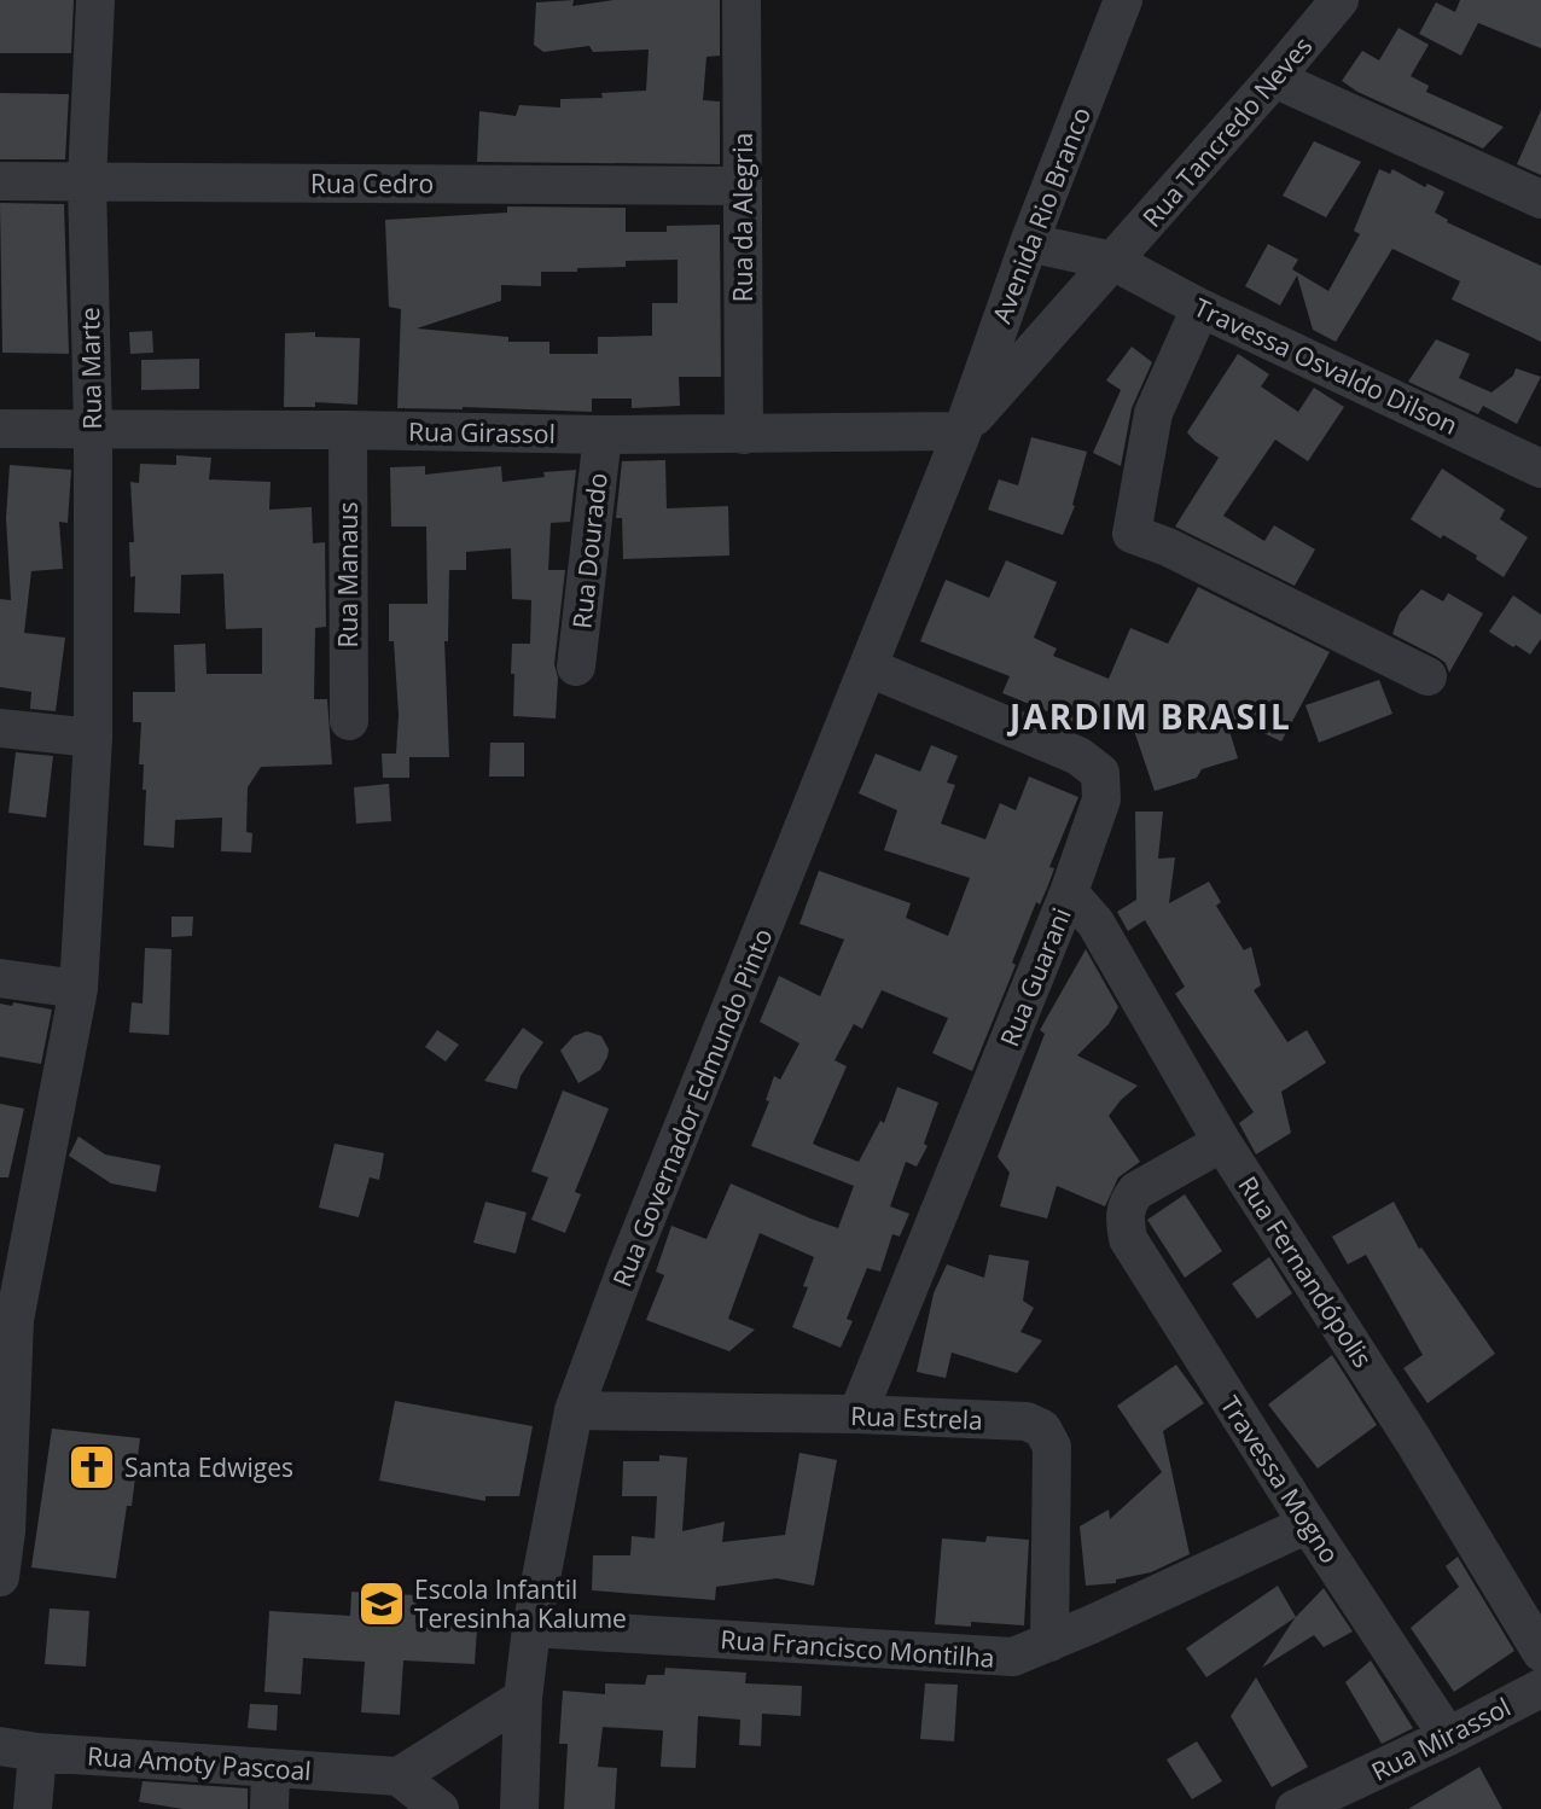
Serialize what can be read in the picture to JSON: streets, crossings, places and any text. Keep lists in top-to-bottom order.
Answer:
{
  "streets": {
    "street": [
      "Rua Tancredo Neves",
      "Rua Cedro",
      "Avenida Rio Branco",
      "Rua da Alegria",
      "Travessa Osvaldo Dilson",
      "Rua Marte",
      "Rua Girassol",
      "Rua Dourado",
      "Rua Manaus",
      "Rua Guarani",
      "Rua Governador Edmundo Pinto",
      "Rua Fernandópolis",
      "Rua Estrela",
      "Travessa Mogno",
      "Rua Francisco Montilha",
      "Rua Mirassol",
      "Rua Amoty Pascoal"
    ]
  },
  "crossings": [
    ["Rua Tancredo Neves", "Avenida Rio Branco"],
    ["Rua Tancredo Neves", "Travessa Osvaldo Dilson"],
    ["Rua Tancredo Neves", "Rua Girassol"],
    ["Rua Tancredo Neves", "Rua Governador Edmundo Pinto"],
    ["Rua Cedro", "Rua da Alegria"],
    ["Rua Cedro", "Rua Marte"],
    ["Avenida Rio Branco", "Rua Girassol"],
    ["Avenida Rio Branco", "Rua Governador Edmundo Pinto"],
    ["Rua da Alegria", "Rua Girassol"],
    ["Rua Marte", "Rua Girassol"],
    ["Rua Girassol", "Rua Dourado"],
    ["Rua Girassol", "Rua Manaus"],
    ["Rua Girassol", "Rua Governador Edmundo Pinto"],
    ["Rua Guarani", "Rua Governador Edmundo Pinto"],
    ["Rua Guarani", "Rua Fernandópolis"],
    ["Rua Guarani", "Rua Estrela"],
    ["Rua Governador Edmundo Pinto", "Rua Estrela"],
    ["Rua Governador Edmundo Pinto", "Rua Francisco Montilha"],
    ["Rua Fernandópolis", "Travessa Mogno"],
    ["Rua Estrela", "Rua Francisco Montilha"],
    ["Travessa Mogno", "Rua Francisco Montilha"],
    ["Travessa Mogno", "Rua Mirassol"]
  ],
  "districts": ["JARDIM BRASIL"],
  "places": {
    "church": ["Santa Edwiges"],
    "school or university": ["Escola Infantil Teresinha Kalume"]
  }
}
